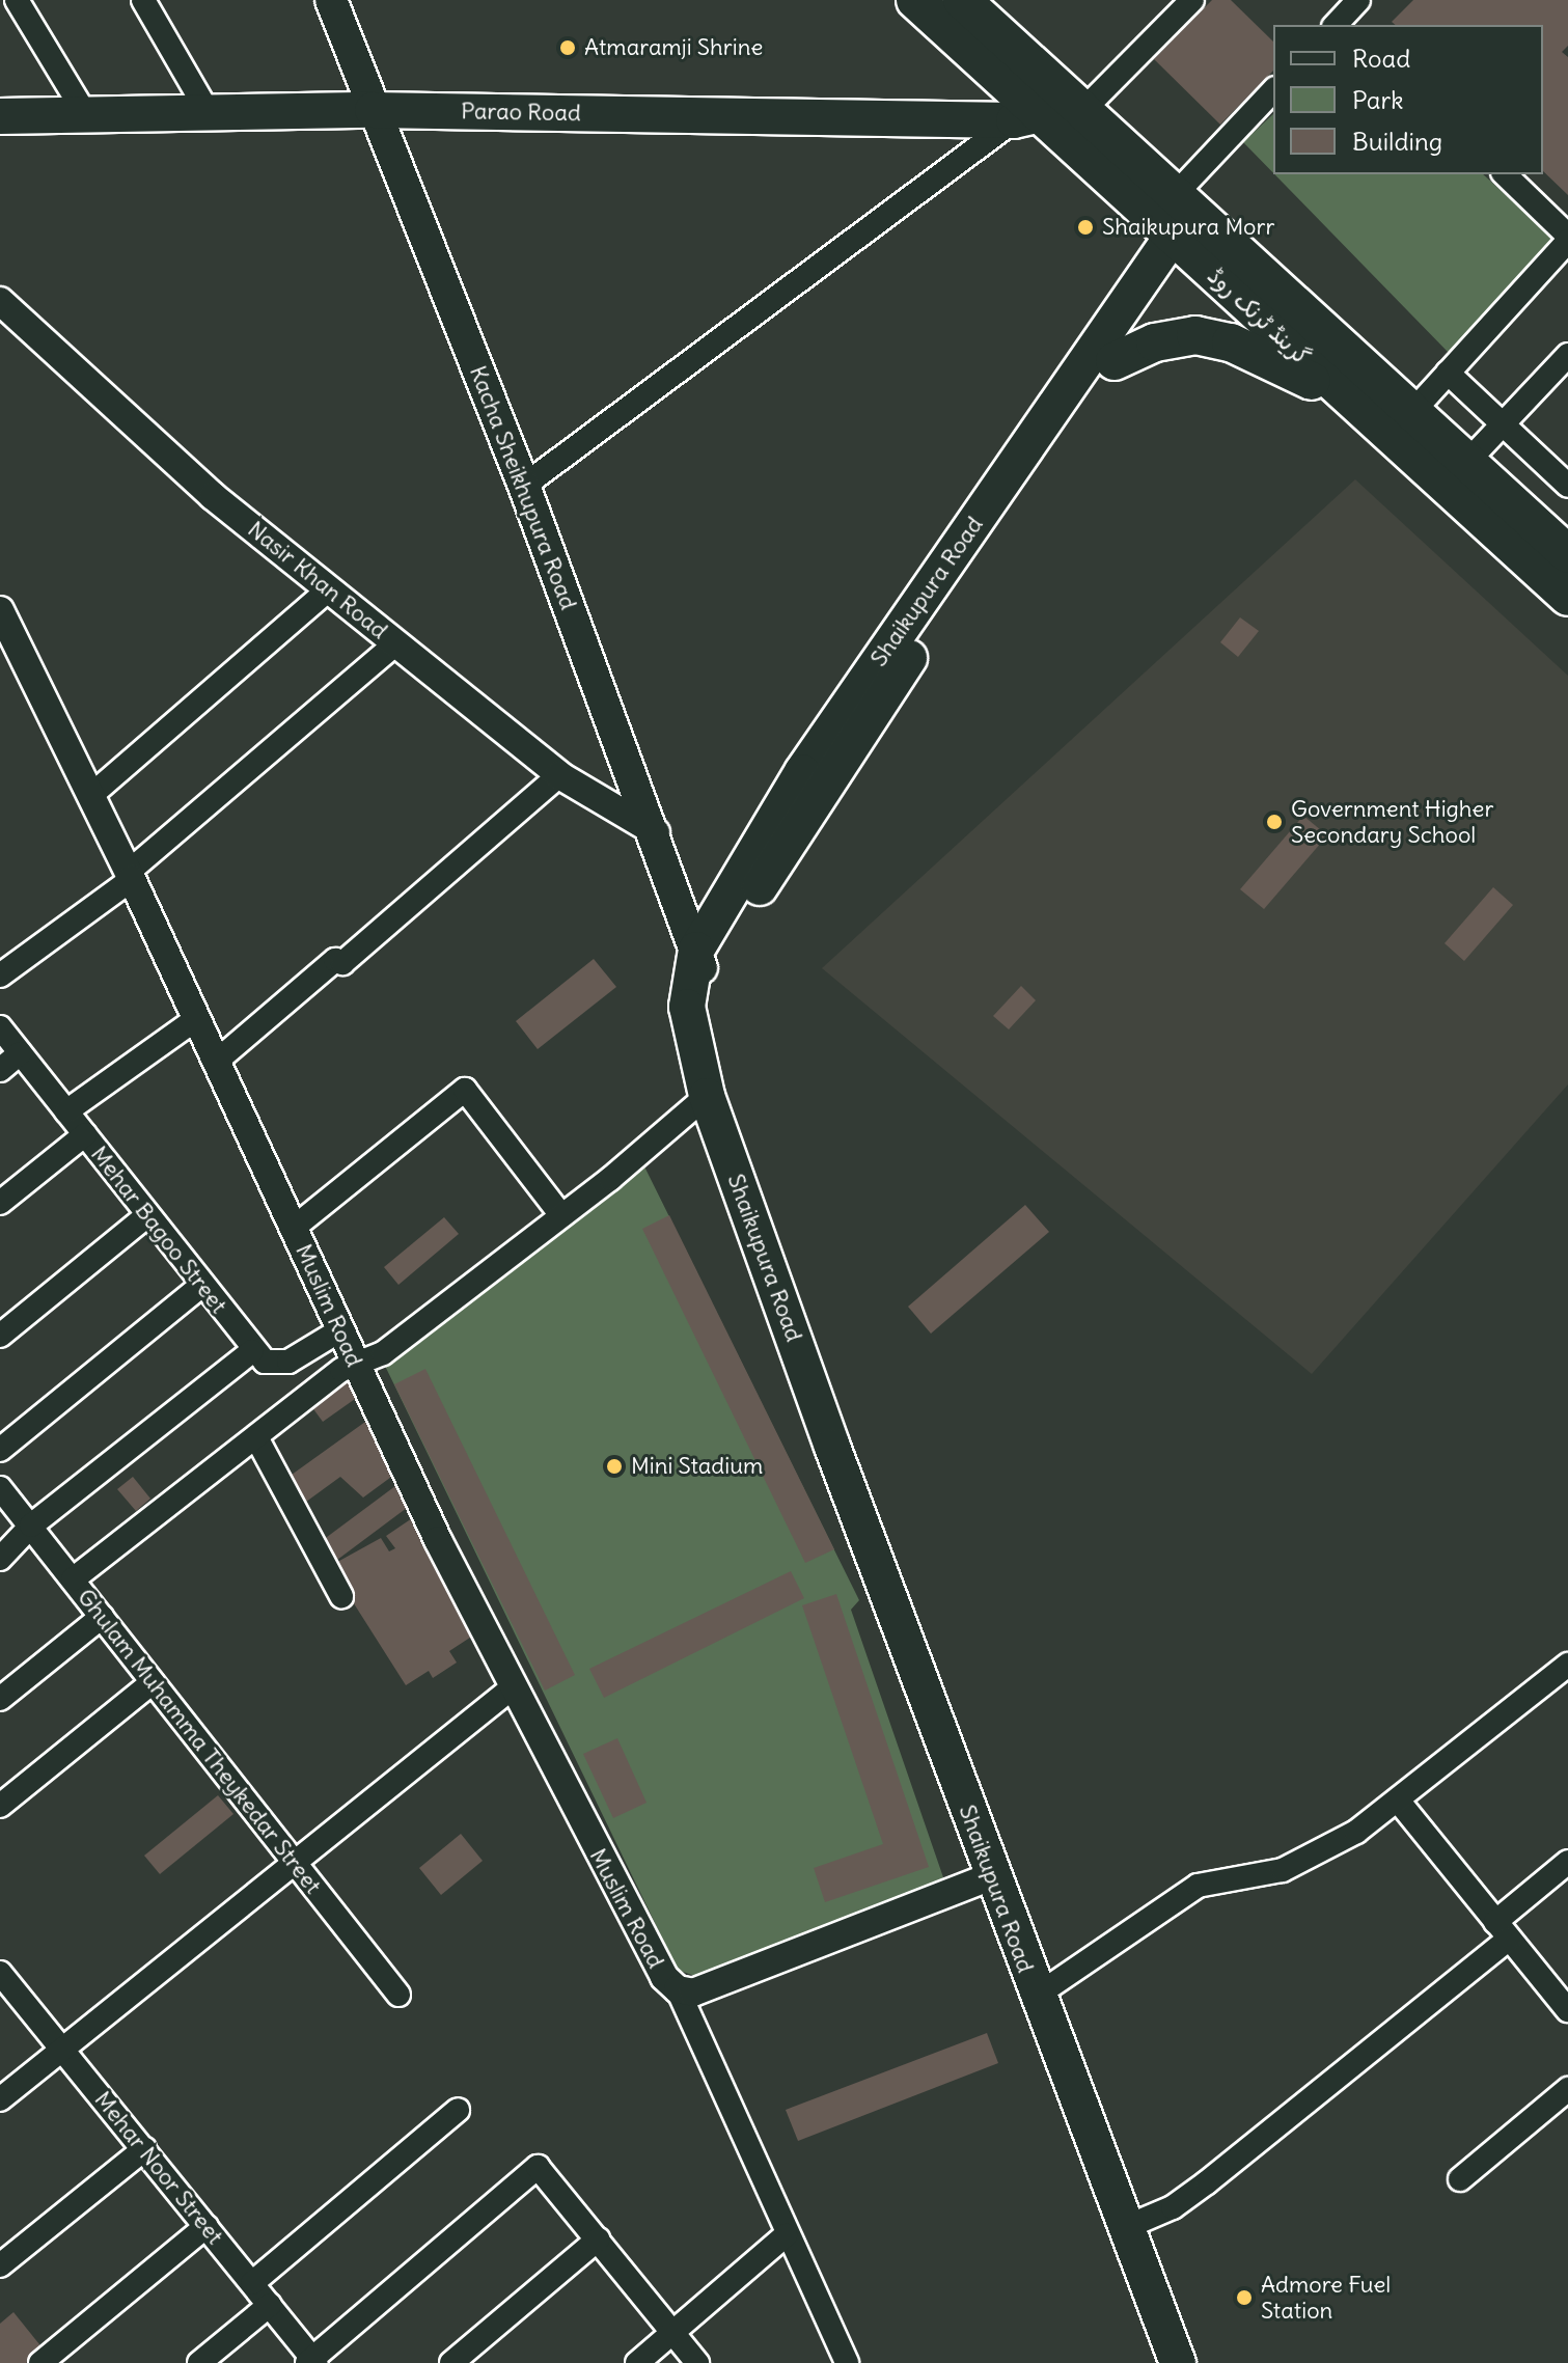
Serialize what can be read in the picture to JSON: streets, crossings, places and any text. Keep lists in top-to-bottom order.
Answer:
{
  "streets": {
    "highway": ["گرینڈ ٹرنک روڈ"],
    "main road": ["Parao Road", "Kacha Sheikhupura Road", "Shaikupura Road"],
    "street": [
      "Nasir Khan Road",
      "Mehar Bagoo Street",
      "Muslim Road",
      "Ghulam Muhamma Theykedar Street",
      "Mehar Noor Street"
    ]
  },
  "crossings": [
    ["Parao Road", "گرینڈ ٹرنک روڈ"],
    ["Parao Road", "Kacha Sheikhupura Road"],
    ["گرینڈ ٹرنک روڈ", "Shaikupura Road"],
    ["Kacha Sheikhupura Road", "Nasir Khan Road"],
    ["Kacha Sheikhupura Road", "Shaikupura Road"],
    ["Shaikupura Road", "Muslim Road"]
  ],
  "places": [
    "Atmaramji Shrine",
    "Shaikupura Morr",
    "Government Higher Secondary School",
    "Mini Stadium",
    "Admore Fuel Station"
  ],
  "legend": ["Road", "Park", "Building"]
}
